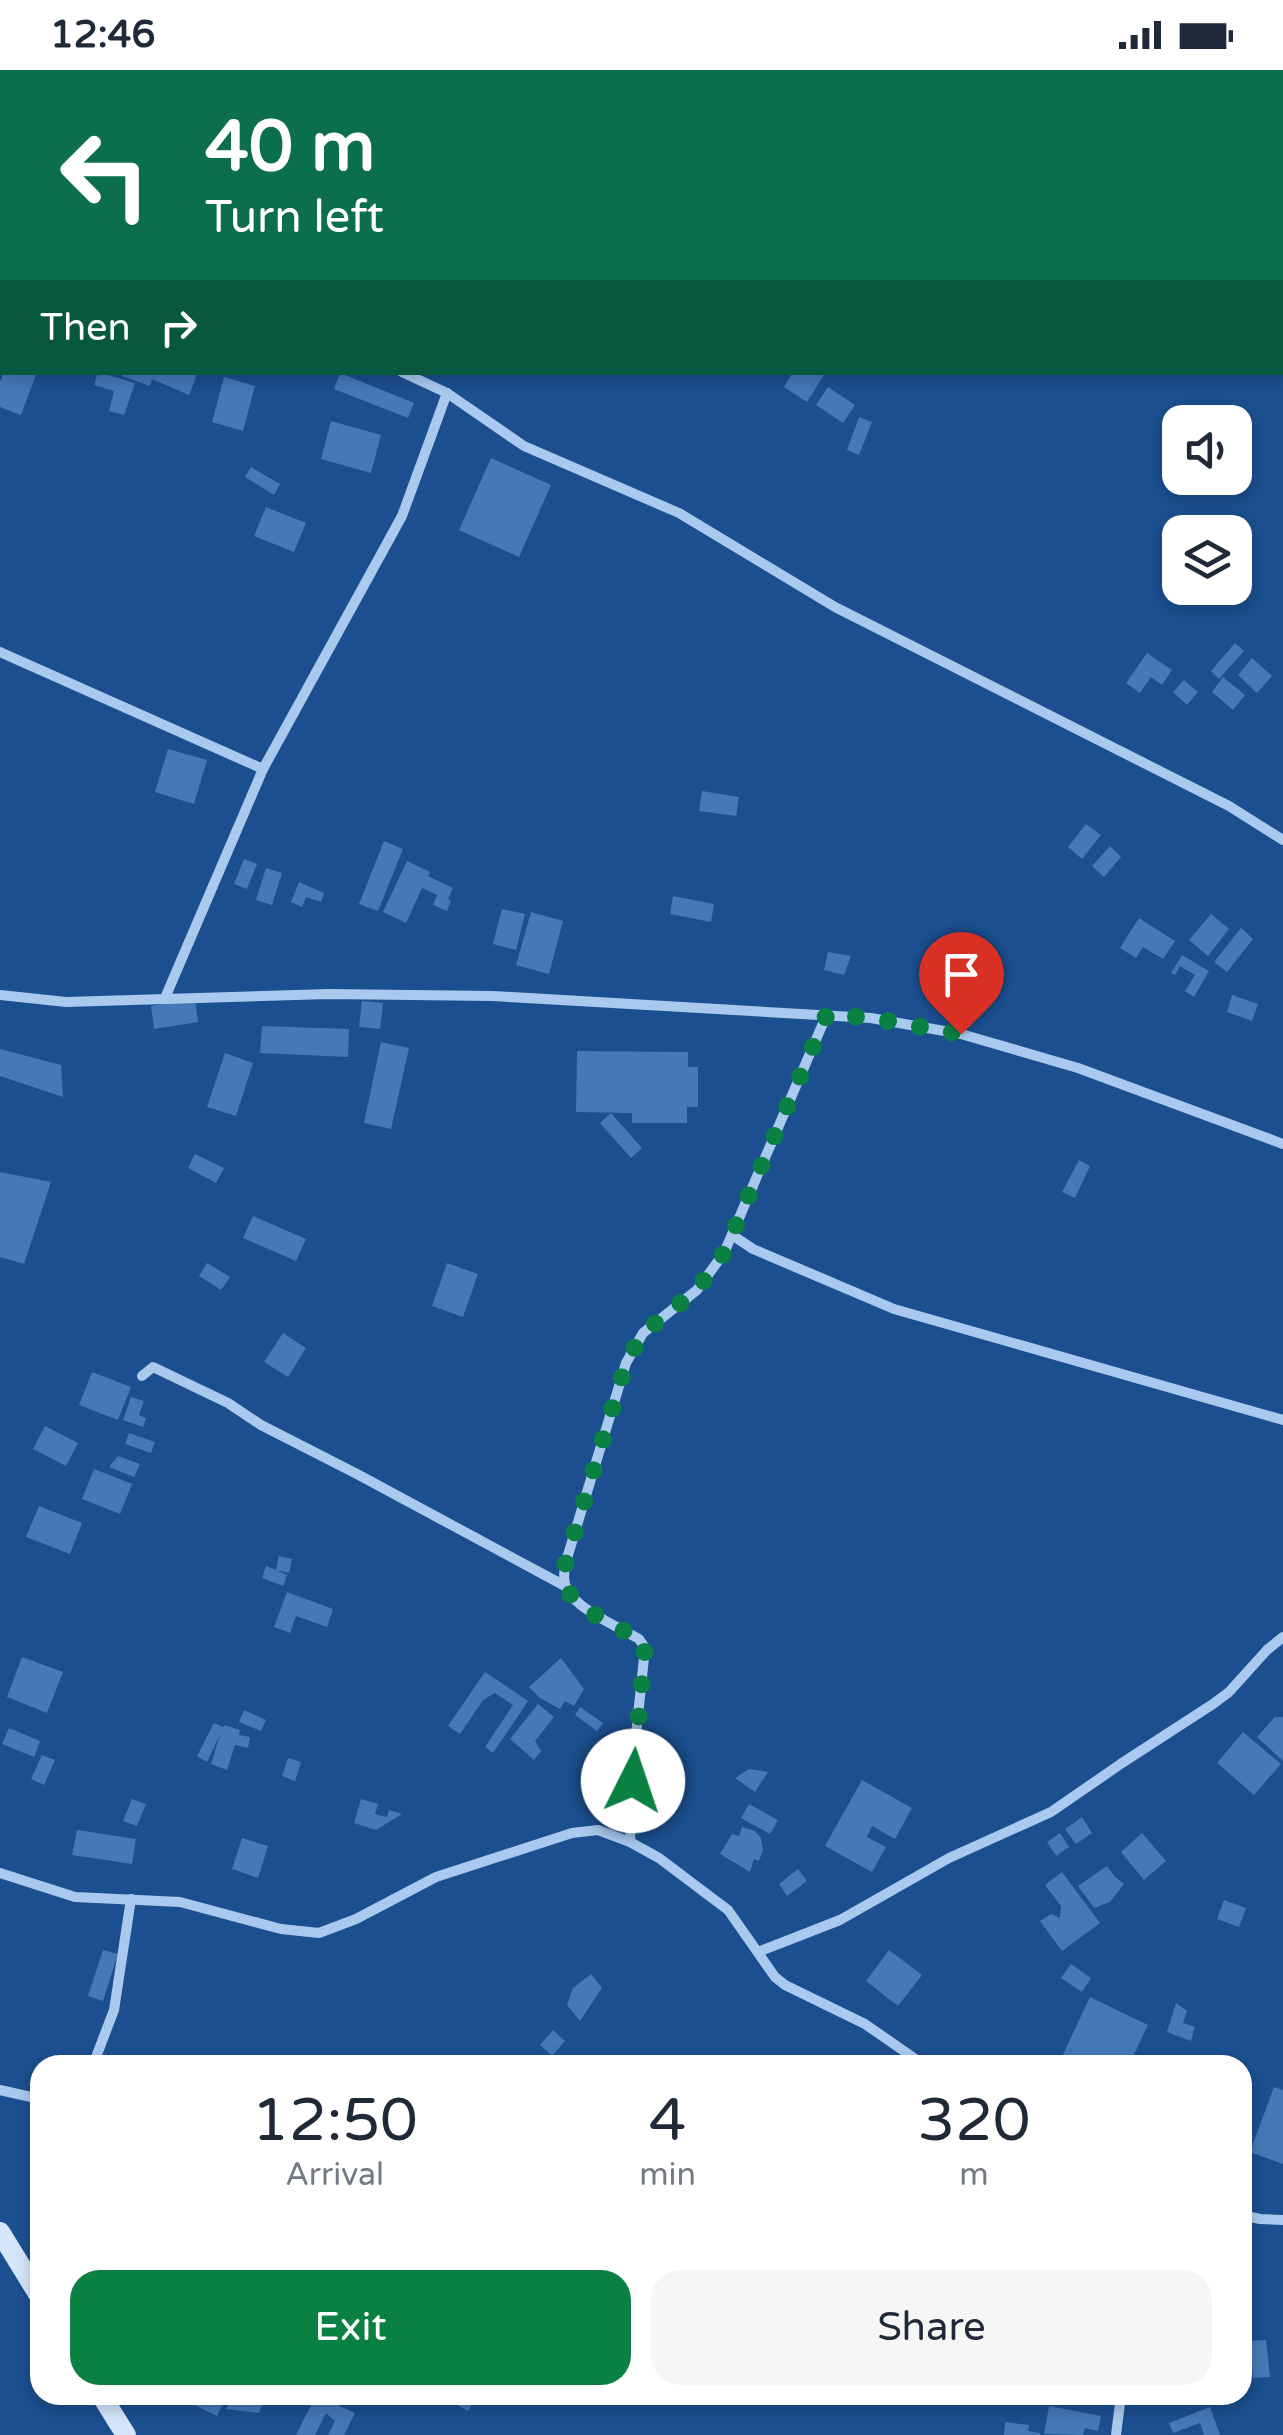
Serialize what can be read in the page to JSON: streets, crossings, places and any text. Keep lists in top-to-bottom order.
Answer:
{
  "page": {
    "status": "12:46",
    "turn": ["40 m", "Turn left"],
    "then": "Then",
    "eta": [
      "12:50",
      "Arrival",
      "4",
      "min",
      "320",
      "m"
    ],
    "buttons": ["Exit", "Share"]
  }
}
